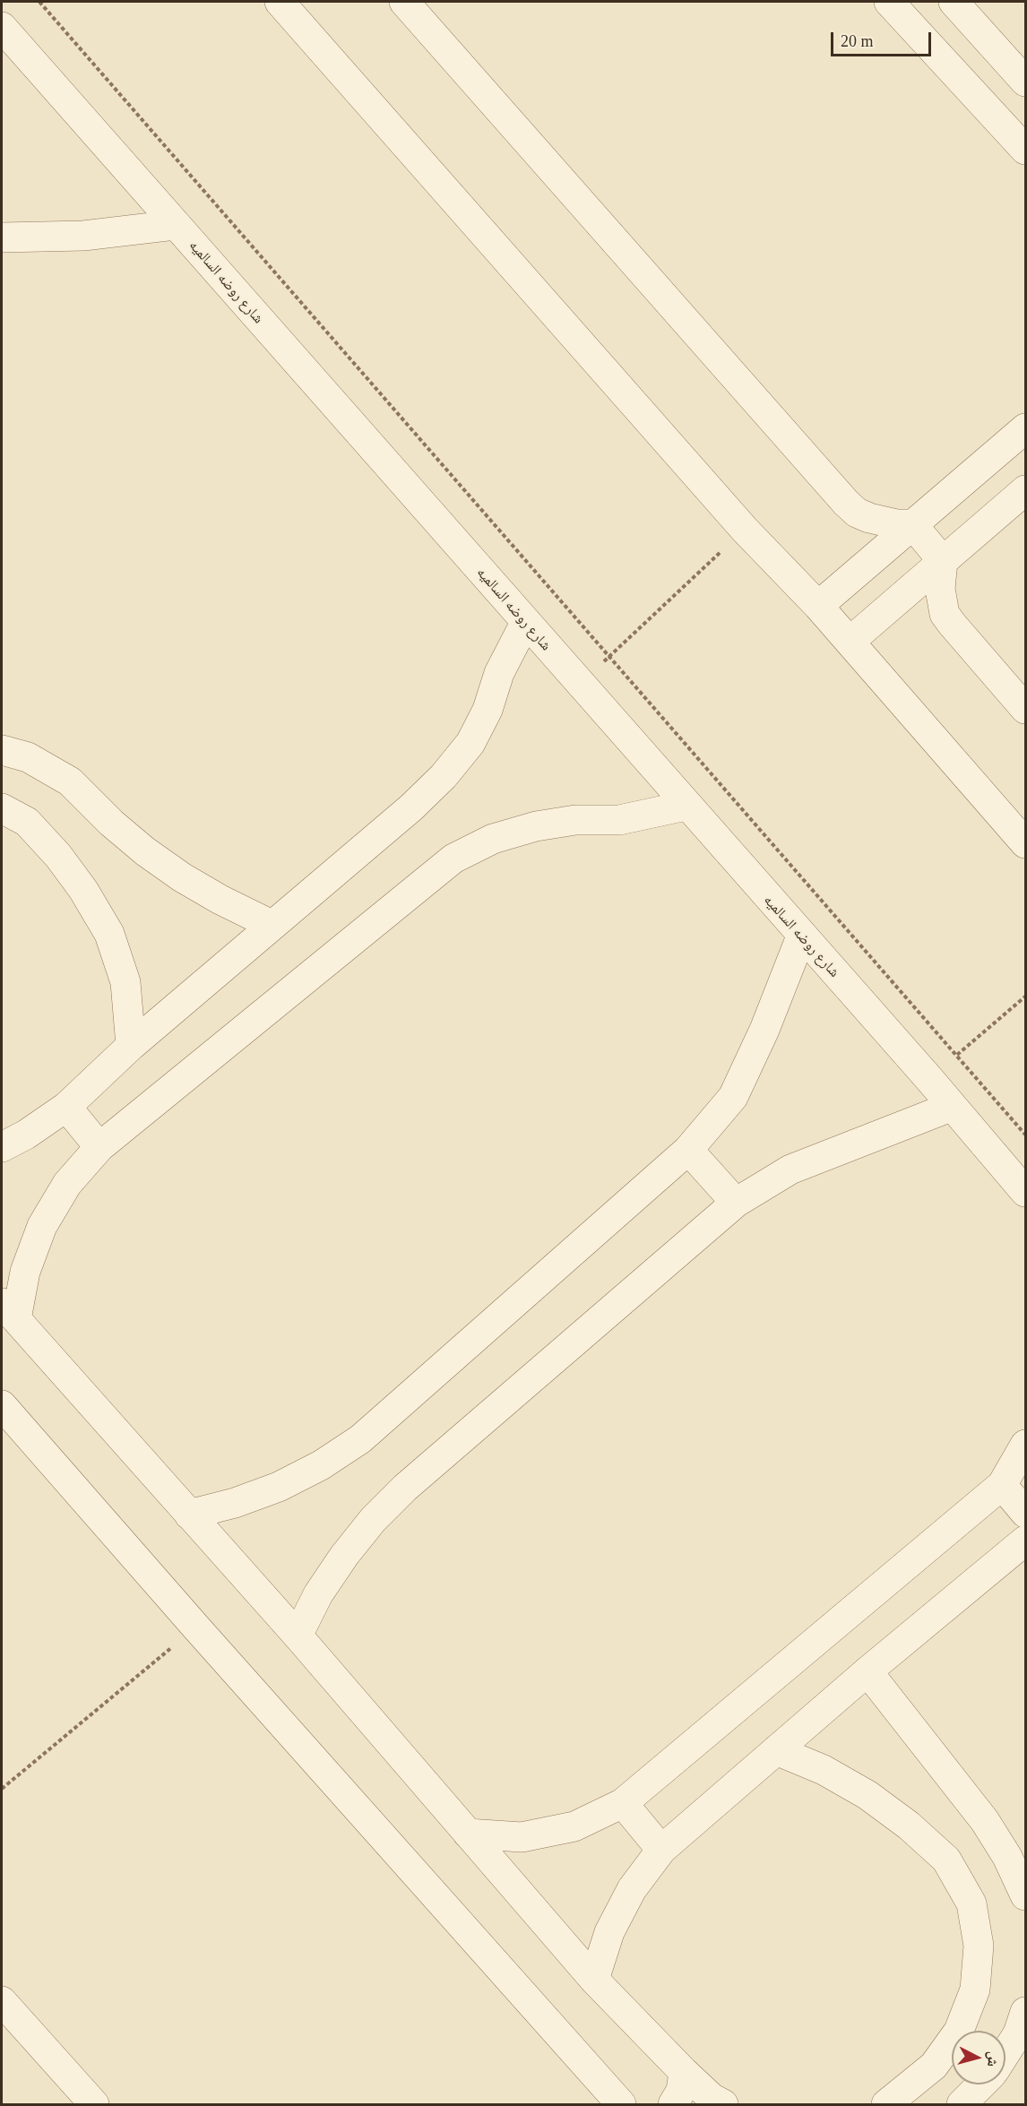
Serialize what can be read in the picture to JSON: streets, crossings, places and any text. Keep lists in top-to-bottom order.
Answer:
{
  "streets": {
    "street": ["شارع روضه السالميه"]
  },
  "scale_bar": "20 m",
  "north": "right"
}
